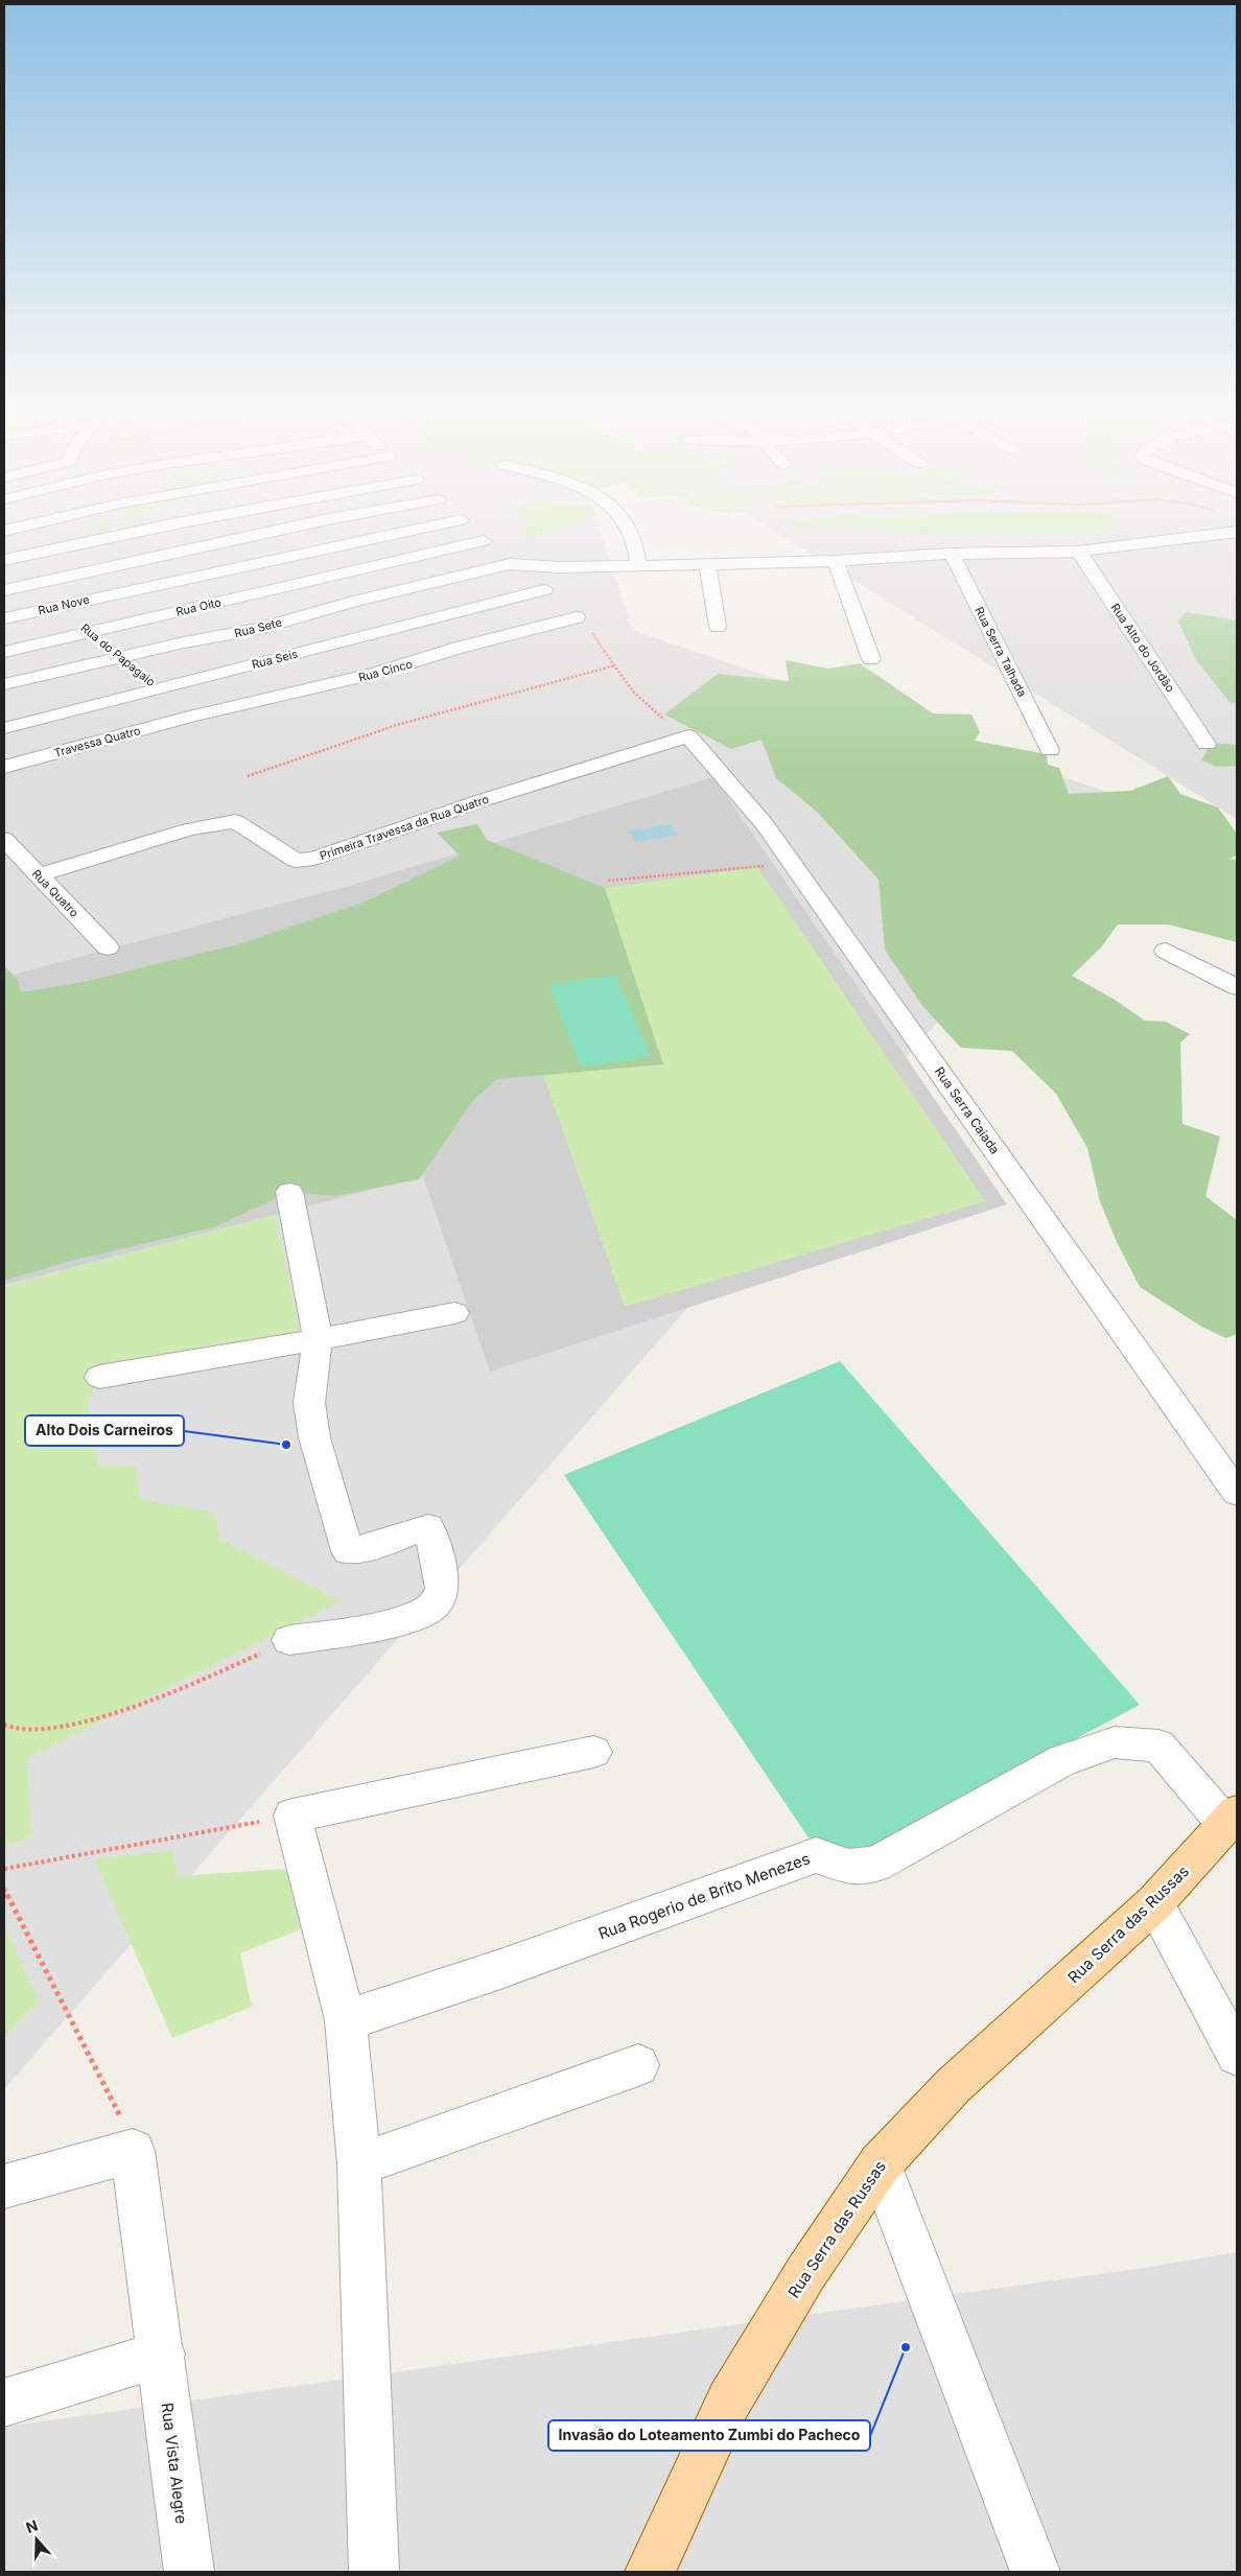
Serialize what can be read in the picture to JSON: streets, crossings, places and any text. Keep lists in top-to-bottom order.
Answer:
{
  "streets": {
    "main road": ["Rua Serra das Russas"],
    "street": [
      "Rua Nove",
      "Rua Oito",
      "Rua Sete",
      "Rua Alto do Jordão",
      "Rua Serra Talhada",
      "Rua do Papagaio",
      "Rua Seis",
      "Rua Cinco",
      "Travessa Quatro",
      "Primeira Travessa da Rua Quatro",
      "Rua Quatro",
      "Rua Serra Caiada",
      "Rua Rogerio de Brito Menezes",
      "Rua Vista Alegre"
    ]
  },
  "crossings": [
    ["Rua Nove", "Rua do Papagaio"],
    ["Rua Oito", "Rua do Papagaio"],
    ["Rua Sete", "Rua Alto do Jordão"],
    ["Rua Sete", "Rua Serra Talhada"],
    ["Rua Sete", "Rua do Papagaio"],
    ["Rua do Papagaio", "Rua Seis"],
    ["Rua Seis", "Rua Cinco"],
    ["Rua Cinco", "Travessa Quatro"],
    ["Primeira Travessa da Rua Quatro", "Rua Quatro"],
    ["Primeira Travessa da Rua Quatro", "Rua Serra Caiada"],
    ["Rua Rogerio de Brito Menezes", "Rua Serra das Russas"]
  ],
  "places": ["Alto Dois Carneiros", "Invasão do Loteamento Zumbi do Pacheco"],
  "north": "top"
}
